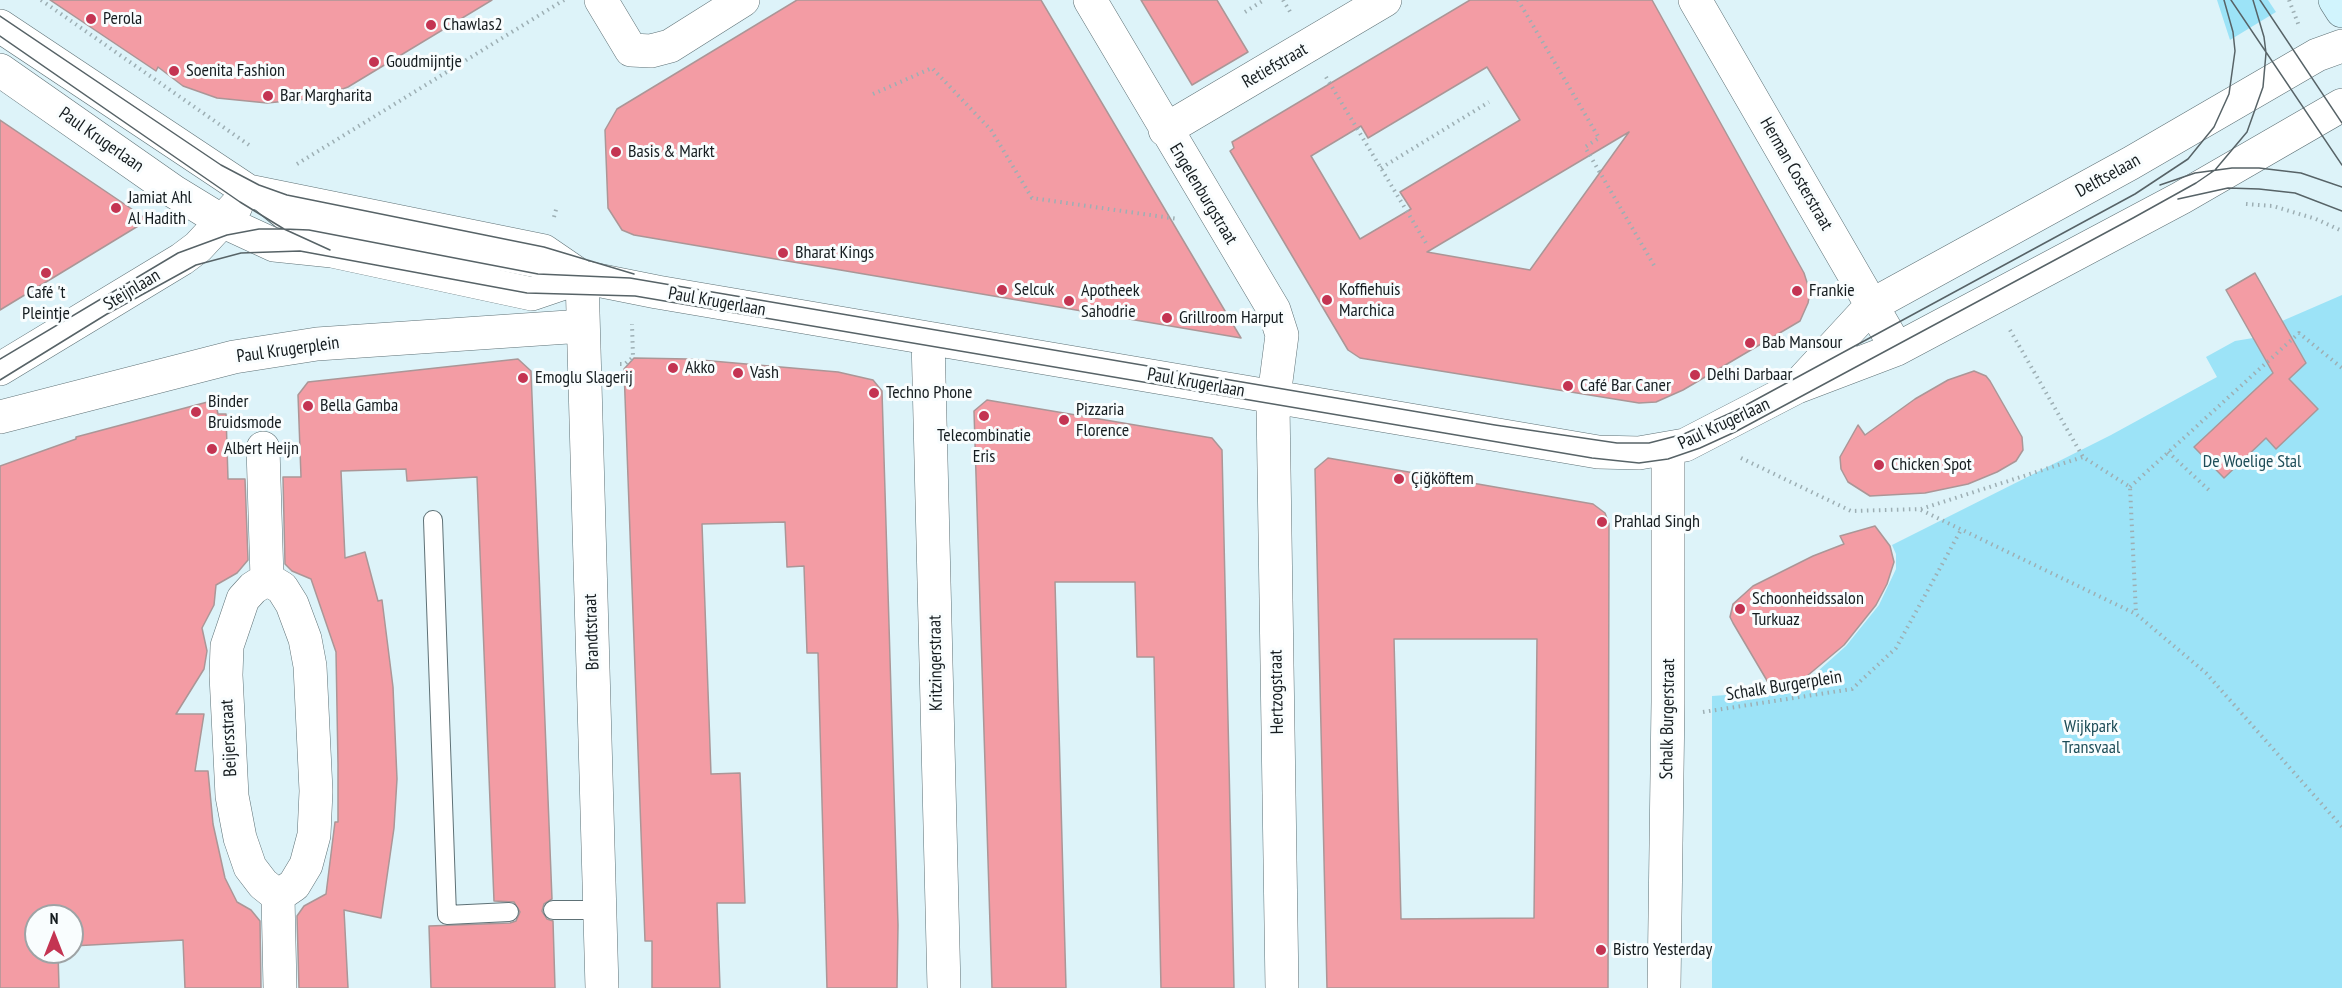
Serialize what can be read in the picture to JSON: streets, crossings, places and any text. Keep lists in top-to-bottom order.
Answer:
{
  "streets": {
    "street": [
      "Retiefstraat",
      "Paul Krugerlaan",
      "Herman Costerstraat",
      "Delftselaan",
      "Engelenburgstraat",
      "Steijnlaan",
      "Paul Krugerplein",
      "Brandtstraat",
      "Kritzingerstraat",
      "Hertzogstraat",
      "Schalk Burgerstraat",
      "Beijersstraat"
    ],
    "path": ["Schalk Burgerplein"]
  },
  "crossings": [
    ["Retiefstraat", "Engelenburgstraat"],
    ["Paul Krugerlaan", "Herman Costerstraat"],
    ["Paul Krugerlaan", "Delftselaan"],
    ["Paul Krugerlaan", "Engelenburgstraat"],
    ["Paul Krugerlaan", "Steijnlaan"],
    ["Paul Krugerlaan", "Brandtstraat"],
    ["Paul Krugerlaan", "Kritzingerstraat"],
    ["Paul Krugerlaan", "Hertzogstraat"],
    ["Paul Krugerlaan", "Schalk Burgerstraat"],
    ["Herman Costerstraat", "Delftselaan"],
    ["Engelenburgstraat", "Hertzogstraat"],
    ["Paul Krugerplein", "Brandtstraat"],
    ["Schalk Burgerplein", "Schalk Burgerstraat"]
  ],
  "parks": ["De Woelige Stal", "Wijkpark Transvaal"],
  "places": [
    "Perola",
    "Chawlas2",
    "Goudmijntje",
    "Soenita Fashion",
    "Bar Margharita",
    "Basis & Markt",
    "Jamiat Ahl Al Hadith",
    "Bharat Kings",
    "Café 't Pleintje",
    "Selcuk",
    "Frankie",
    "Koffiehuis Marchica",
    "Apotheek Sahodrie",
    "Grillroom Harput",
    "Bab Mansour",
    "Akko",
    "Vash",
    "Delhi Darbaar",
    "Emoglu Slagerij",
    "Café Bar Caner",
    "Techno Phone",
    "Bella Gamba",
    "Binder Bruidsmode",
    "Telecombinatie Eris",
    "Pizzaria Florence",
    "Albert Heijn",
    "Chicken Spot",
    "Çiğköftem",
    "Prahlad Singh",
    "Schoonheidssalon Turkuaz",
    "Bistro Yesterday"
  ],
  "north": "top"
}
